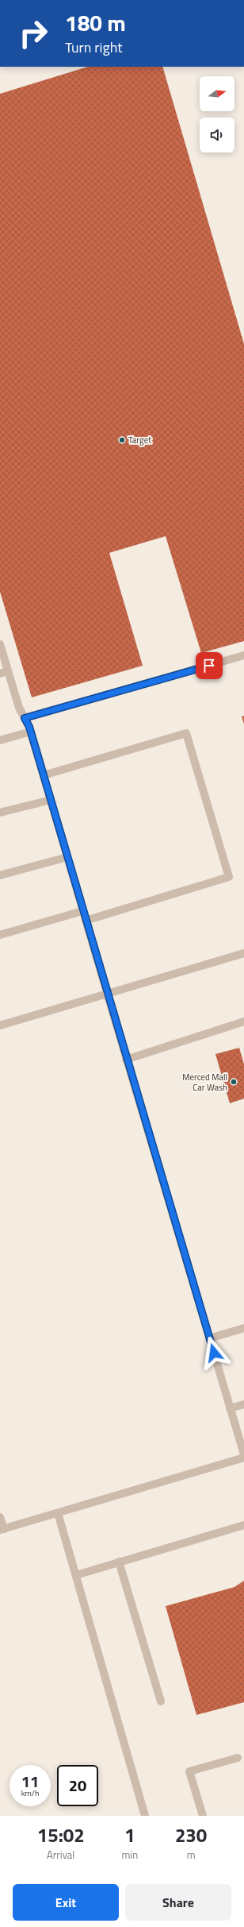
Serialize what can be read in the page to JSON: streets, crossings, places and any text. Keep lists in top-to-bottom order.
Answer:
{
  "places": ["Target", "Merced Mall Car Wash"],
  "north": "right",
  "page": {
    "turn": ["180 m", "Turn right"],
    "speed": "11 km/h",
    "limit": "20",
    "eta": [
      "15:02",
      "Arrival",
      "1",
      "min",
      "230",
      "m"
    ],
    "buttons": ["Exit", "Share"]
  }
}
